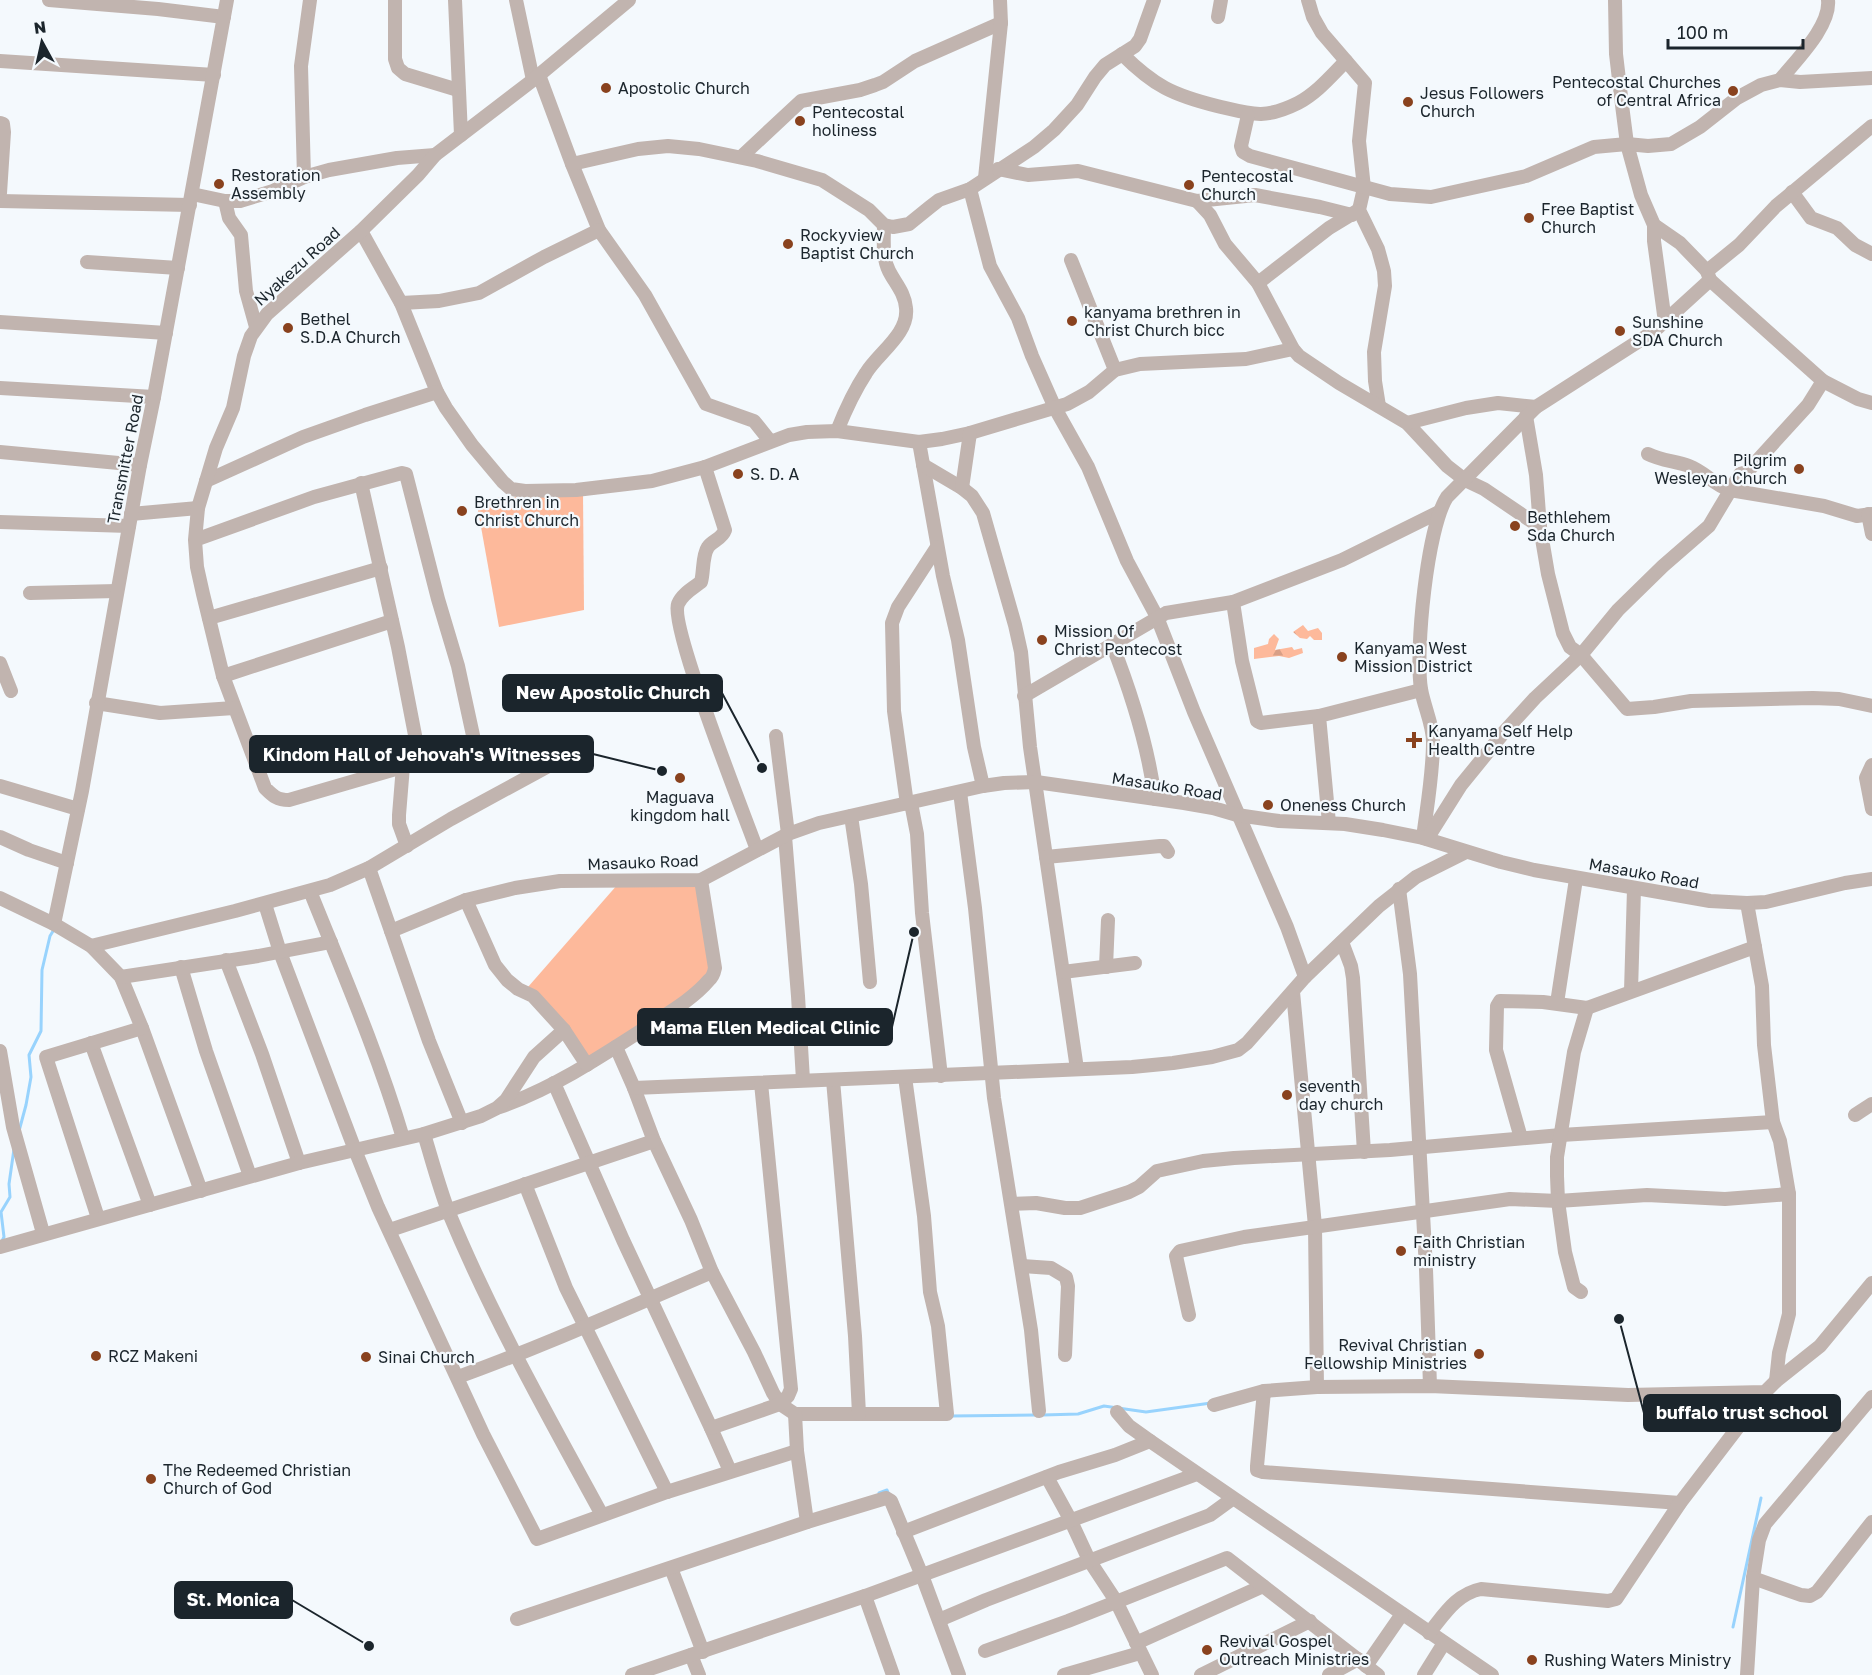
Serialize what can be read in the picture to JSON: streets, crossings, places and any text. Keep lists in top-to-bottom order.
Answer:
{
  "streets": {
    "street": ["Nyakezu Road", "Transmitter Road", "Masauko Road"]
  },
  "places": {
    "other": [
      "Apostolic Church",
      "Pentecostal Churches of Central Africa",
      "Jesus Followers Church",
      "Pentecostal holiness",
      "Restoration Assembly",
      "Pentecostal Church",
      "Free Baptist Church",
      "Rockyview Baptist Church",
      "kanyama brethren in Christ Church bicc",
      "Bethel S.D.A Church",
      "Sunshine SDA Church",
      "Pilgrim Wesleyan Church",
      "S. D. A",
      "Brethren in Christ Church",
      "Bethlehem Sda Church",
      "Mission Of Christ Pentecost",
      "Kanyama West Mission District",
      "New Apostolic Church",
      "Kindom Hall of Jehovah's Witnesses",
      "Maguava kingdom hall",
      "Oneness Church",
      "Mama Ellen Medical Clinic",
      "seventh day church",
      "Faith Christian ministry",
      "buffalo trust school",
      "Revival Christian Fellowship Ministries",
      "RCZ Makeni",
      "Sinai Church",
      "The Redeemed Christian Church of God",
      "St. Monica",
      "Revival Gospel Outreach Ministries",
      "Rushing Waters Ministry"
    ],
    "health": ["Kanyama Self Help Health Centre"]
  },
  "scale_bar": "100 m",
  "north": "top"
}
